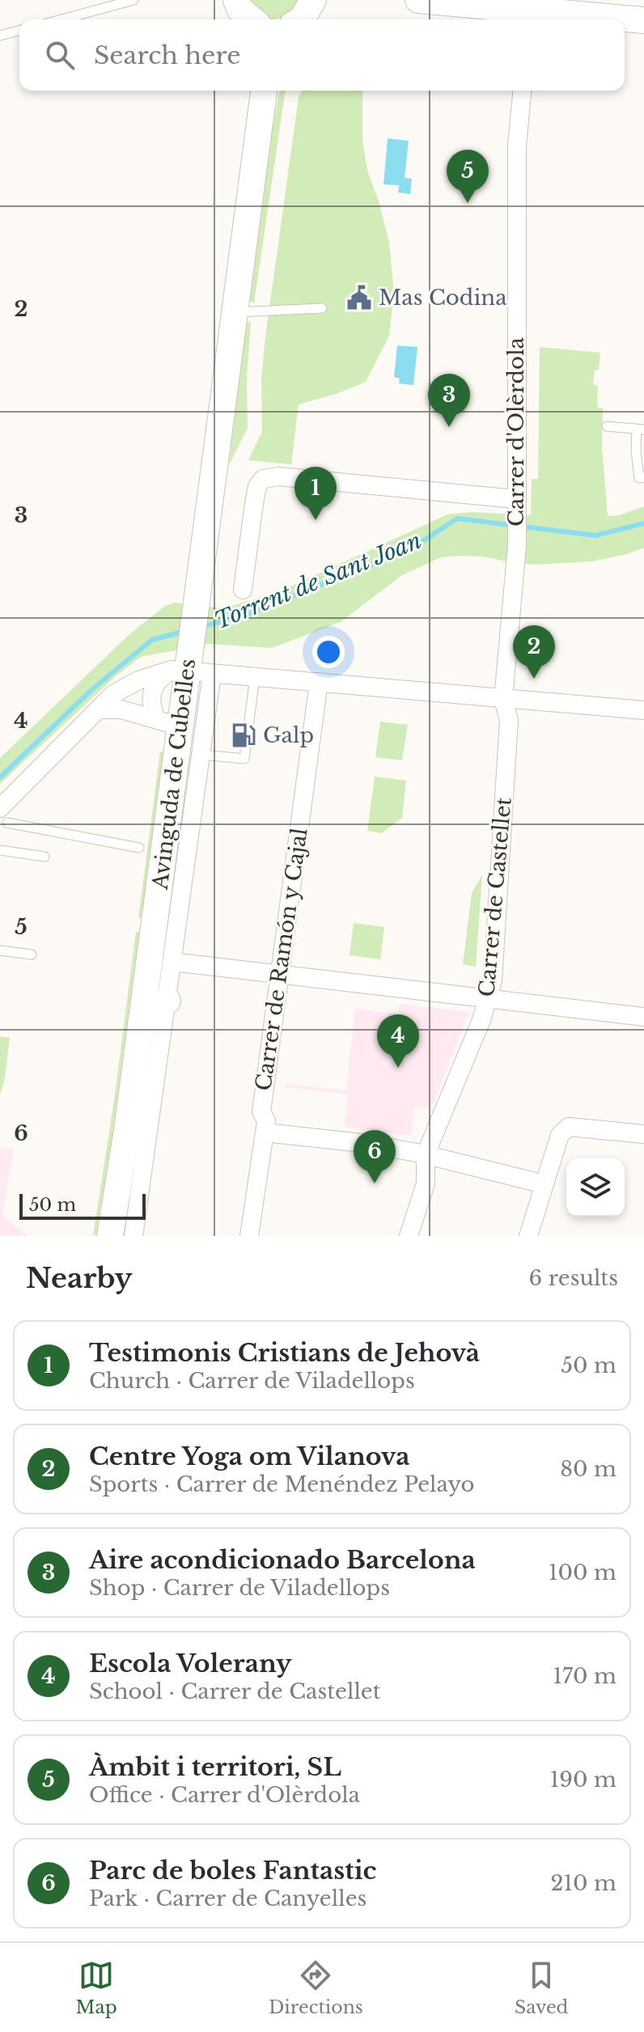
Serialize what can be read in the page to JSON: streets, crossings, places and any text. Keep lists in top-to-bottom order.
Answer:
{
  "streets": {
    "street": [
      "Carrer d'Olèrdola",
      "Avinguda de Cubelles",
      "Carrer de Castellet",
      "Carrer de Ramón y Cajal"
    ]
  },
  "crossings": [
    ["Carrer d'Olèrdola", "Carrer de Castellet"]
  ],
  "water": ["Torrent de Sant Joan"],
  "places": {
    "public building": ["Mas Codina"],
    "fuel station": ["Galp"]
  },
  "scale_bar": "50 m",
  "page": {
    "search": "Search here",
    "pins": [
      "5",
      "3",
      "1",
      "2",
      "4",
      "6"
    ],
    "scale": "50 m",
    "heading": ["Nearby", "6 results"],
    "list": [
      {
        "mark": "1",
        "name": "Testimonis Cristians de Jehovà",
        "note": "Church · Carrer de Viladellops",
        "value": "50 m"
      },
      {
        "mark": "2",
        "name": "Centre Yoga om Vilanova",
        "note": "Sports · Carrer de Menéndez Pelayo",
        "value": "80 m"
      },
      {
        "mark": "3",
        "name": "Aire acondicionado Barcelona",
        "note": "Shop · Carrer de Viladellops",
        "value": "100 m"
      },
      {
        "mark": "4",
        "name": "Escola Volerany",
        "note": "School · Carrer de Castellet",
        "value": "170 m"
      },
      {
        "mark": "5",
        "name": "Àmbit i territori, SL",
        "note": "Office · Carrer d'Olèrdola",
        "value": "190 m"
      },
      {
        "mark": "6",
        "name": "Parc de boles Fantastic",
        "note": "Park · Carrer de Canyelles",
        "value": "210 m"
      }
    ],
    "nav": ["Map", "Directions", "Saved"]
  },
  "grid": {
    "rows": [
      "2",
      "3",
      "4",
      "5",
      "6"
    ]
  }
}
